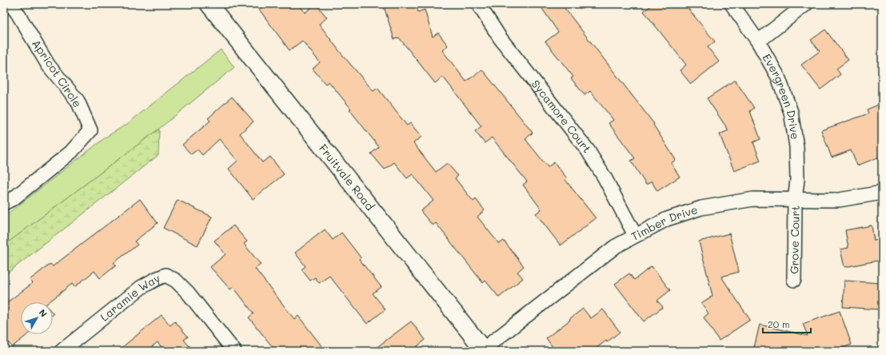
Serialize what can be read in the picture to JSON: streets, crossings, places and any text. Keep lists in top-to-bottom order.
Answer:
{
  "streets": {
    "street": [
      "Apricot Circle",
      "Evergreen Drive",
      "Sycamore Court",
      "Fruitvale Road",
      "Timber Drive",
      "Grove Court",
      "Laramie Way"
    ]
  },
  "crossings": [
    ["Evergreen Drive", "Timber Drive"],
    ["Evergreen Drive", "Grove Court"],
    ["Sycamore Court", "Timber Drive"],
    ["Fruitvale Road", "Timber Drive"],
    ["Timber Drive", "Grove Court"]
  ],
  "scale_bar": "20 m",
  "north": "top right"
}
